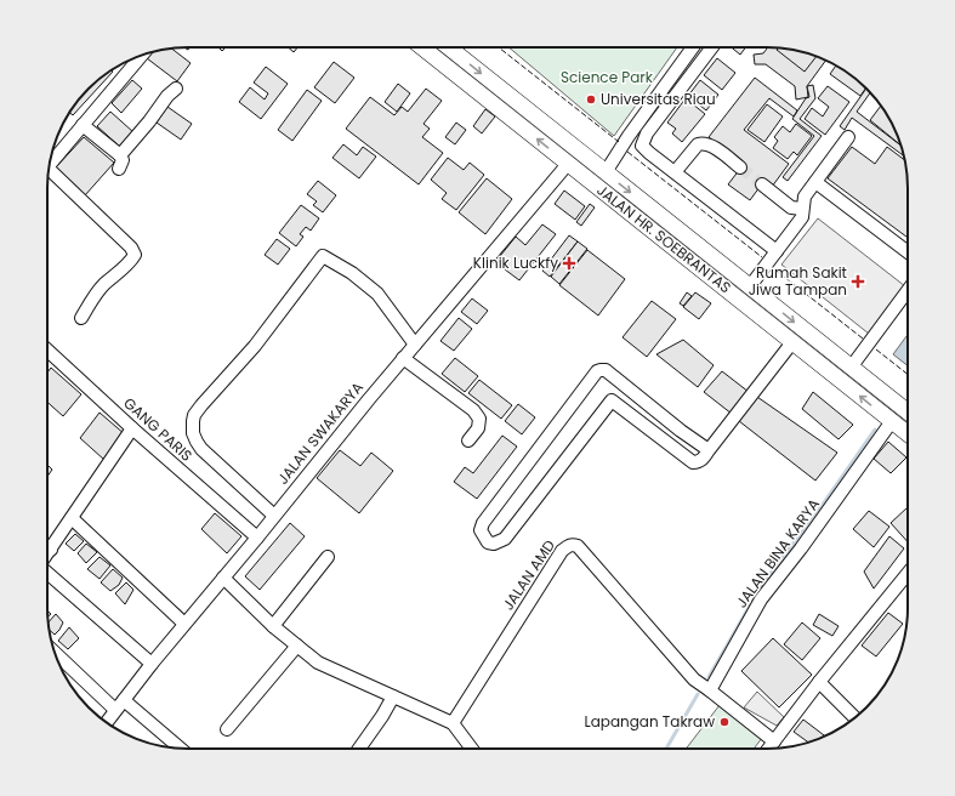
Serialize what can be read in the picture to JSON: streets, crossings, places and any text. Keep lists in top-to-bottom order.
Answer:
{
  "streets": {
    "main road": ["JALAN HR. SOEBRANTAS"],
    "street": [
      "GANG PARIS",
      "JALAN SWAKARYA",
      "JALAN BINA KARYA",
      "JALAN AMD"
    ]
  },
  "crossings": [
    ["JALAN HR. SOEBRANTAS", "JALAN SWAKARYA"],
    ["JALAN HR. SOEBRANTAS", "JALAN BINA KARYA"],
    ["GANG PARIS", "JALAN SWAKARYA"],
    ["JALAN BINA KARYA", "JALAN AMD"]
  ],
  "parks": ["Science Park"],
  "places": {
    "other": ["Universitas Riau", "Lapangan Takraw"],
    "health": ["Klinik Luckfy", "Rumah Sakit Jiwa Tampan"]
  }
}
